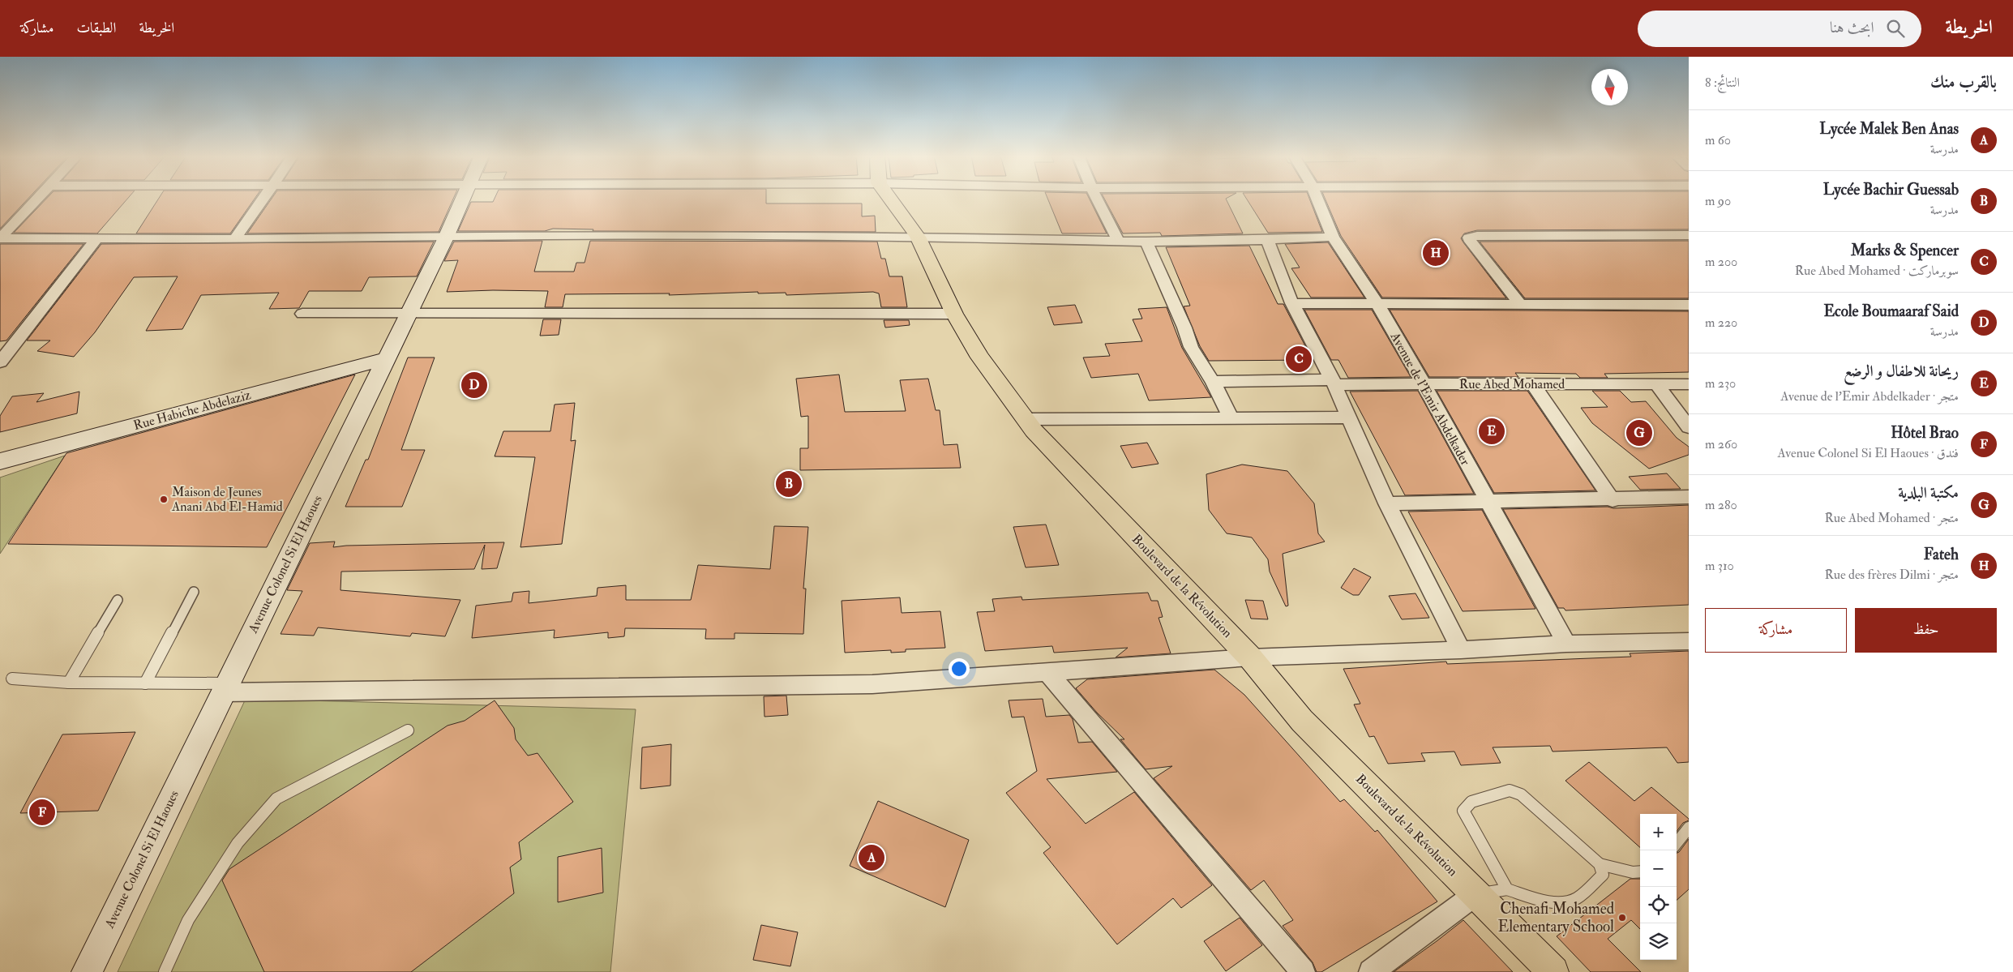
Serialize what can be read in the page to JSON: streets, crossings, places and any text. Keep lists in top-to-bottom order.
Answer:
{
  "streets": {
    "main road": ["Rue Habiche Abdelaziz", "Avenue Colonel Si El Haoues", "Boulevard de la Révolution"],
    "street": ["Rue Abed Mohamed", "Avenue de l'Emir Abdelkader"]
  },
  "crossings": [
    ["Rue Abed Mohamed", "Avenue de l'Emir Abdelkader"],
    ["Rue Habiche Abdelaziz", "Avenue Colonel Si El Haoues"]
  ],
  "places": ["Maison de Jeunes Anani Abd El-Hamid", "Chenafi Mohamed Elementary School"],
  "north": "bottom",
  "page": {
    "header": "الخريطة",
    "search": "ابحث هنا",
    "nav": ["الخريطة", "الطبقات", "مشاركة"],
    "heading": ["بالقرب منك", "النتائج: 8"],
    "list": [
      {
        "mark": "A",
        "name": "Lycée Malek Ben Anas",
        "note": "مدرسة",
        "value": "60 m"
      },
      {
        "mark": "B",
        "name": "Lycée Bachir Guessab",
        "note": "مدرسة",
        "value": "90 m"
      },
      {
        "mark": "C",
        "name": "Marks & Spencer",
        "note": "سوبرماركت · Rue Abed Mohamed",
        "value": "200 m"
      },
      {
        "mark": "D",
        "name": "Ecole Boumaaraf Said",
        "note": "مدرسة",
        "value": "220 m"
      },
      {
        "mark": "E",
        "name": "ريحانة للاطفال و الرضع",
        "note": "متجر · Avenue de l'Emir Abdelkader",
        "value": "230 m"
      },
      {
        "mark": "F",
        "name": "Hôtel Brao",
        "note": "فندق · Avenue Colonel Si El Haoues",
        "value": "260 m"
      },
      {
        "mark": "G",
        "name": "مكتبة البلدية",
        "note": "متجر · Rue Abed Mohamed",
        "value": "280 m"
      },
      {
        "mark": "H",
        "name": "Fateh",
        "note": "متجر · Rue des frères Dilmi",
        "value": "310 m"
      }
    ],
    "pins": [
      "H",
      "C",
      "D",
      "E",
      "G",
      "B",
      "F",
      "A"
    ],
    "buttons": ["حفظ", "مشاركة"],
    "map_buttons": ["+", "−"]
  }
}
